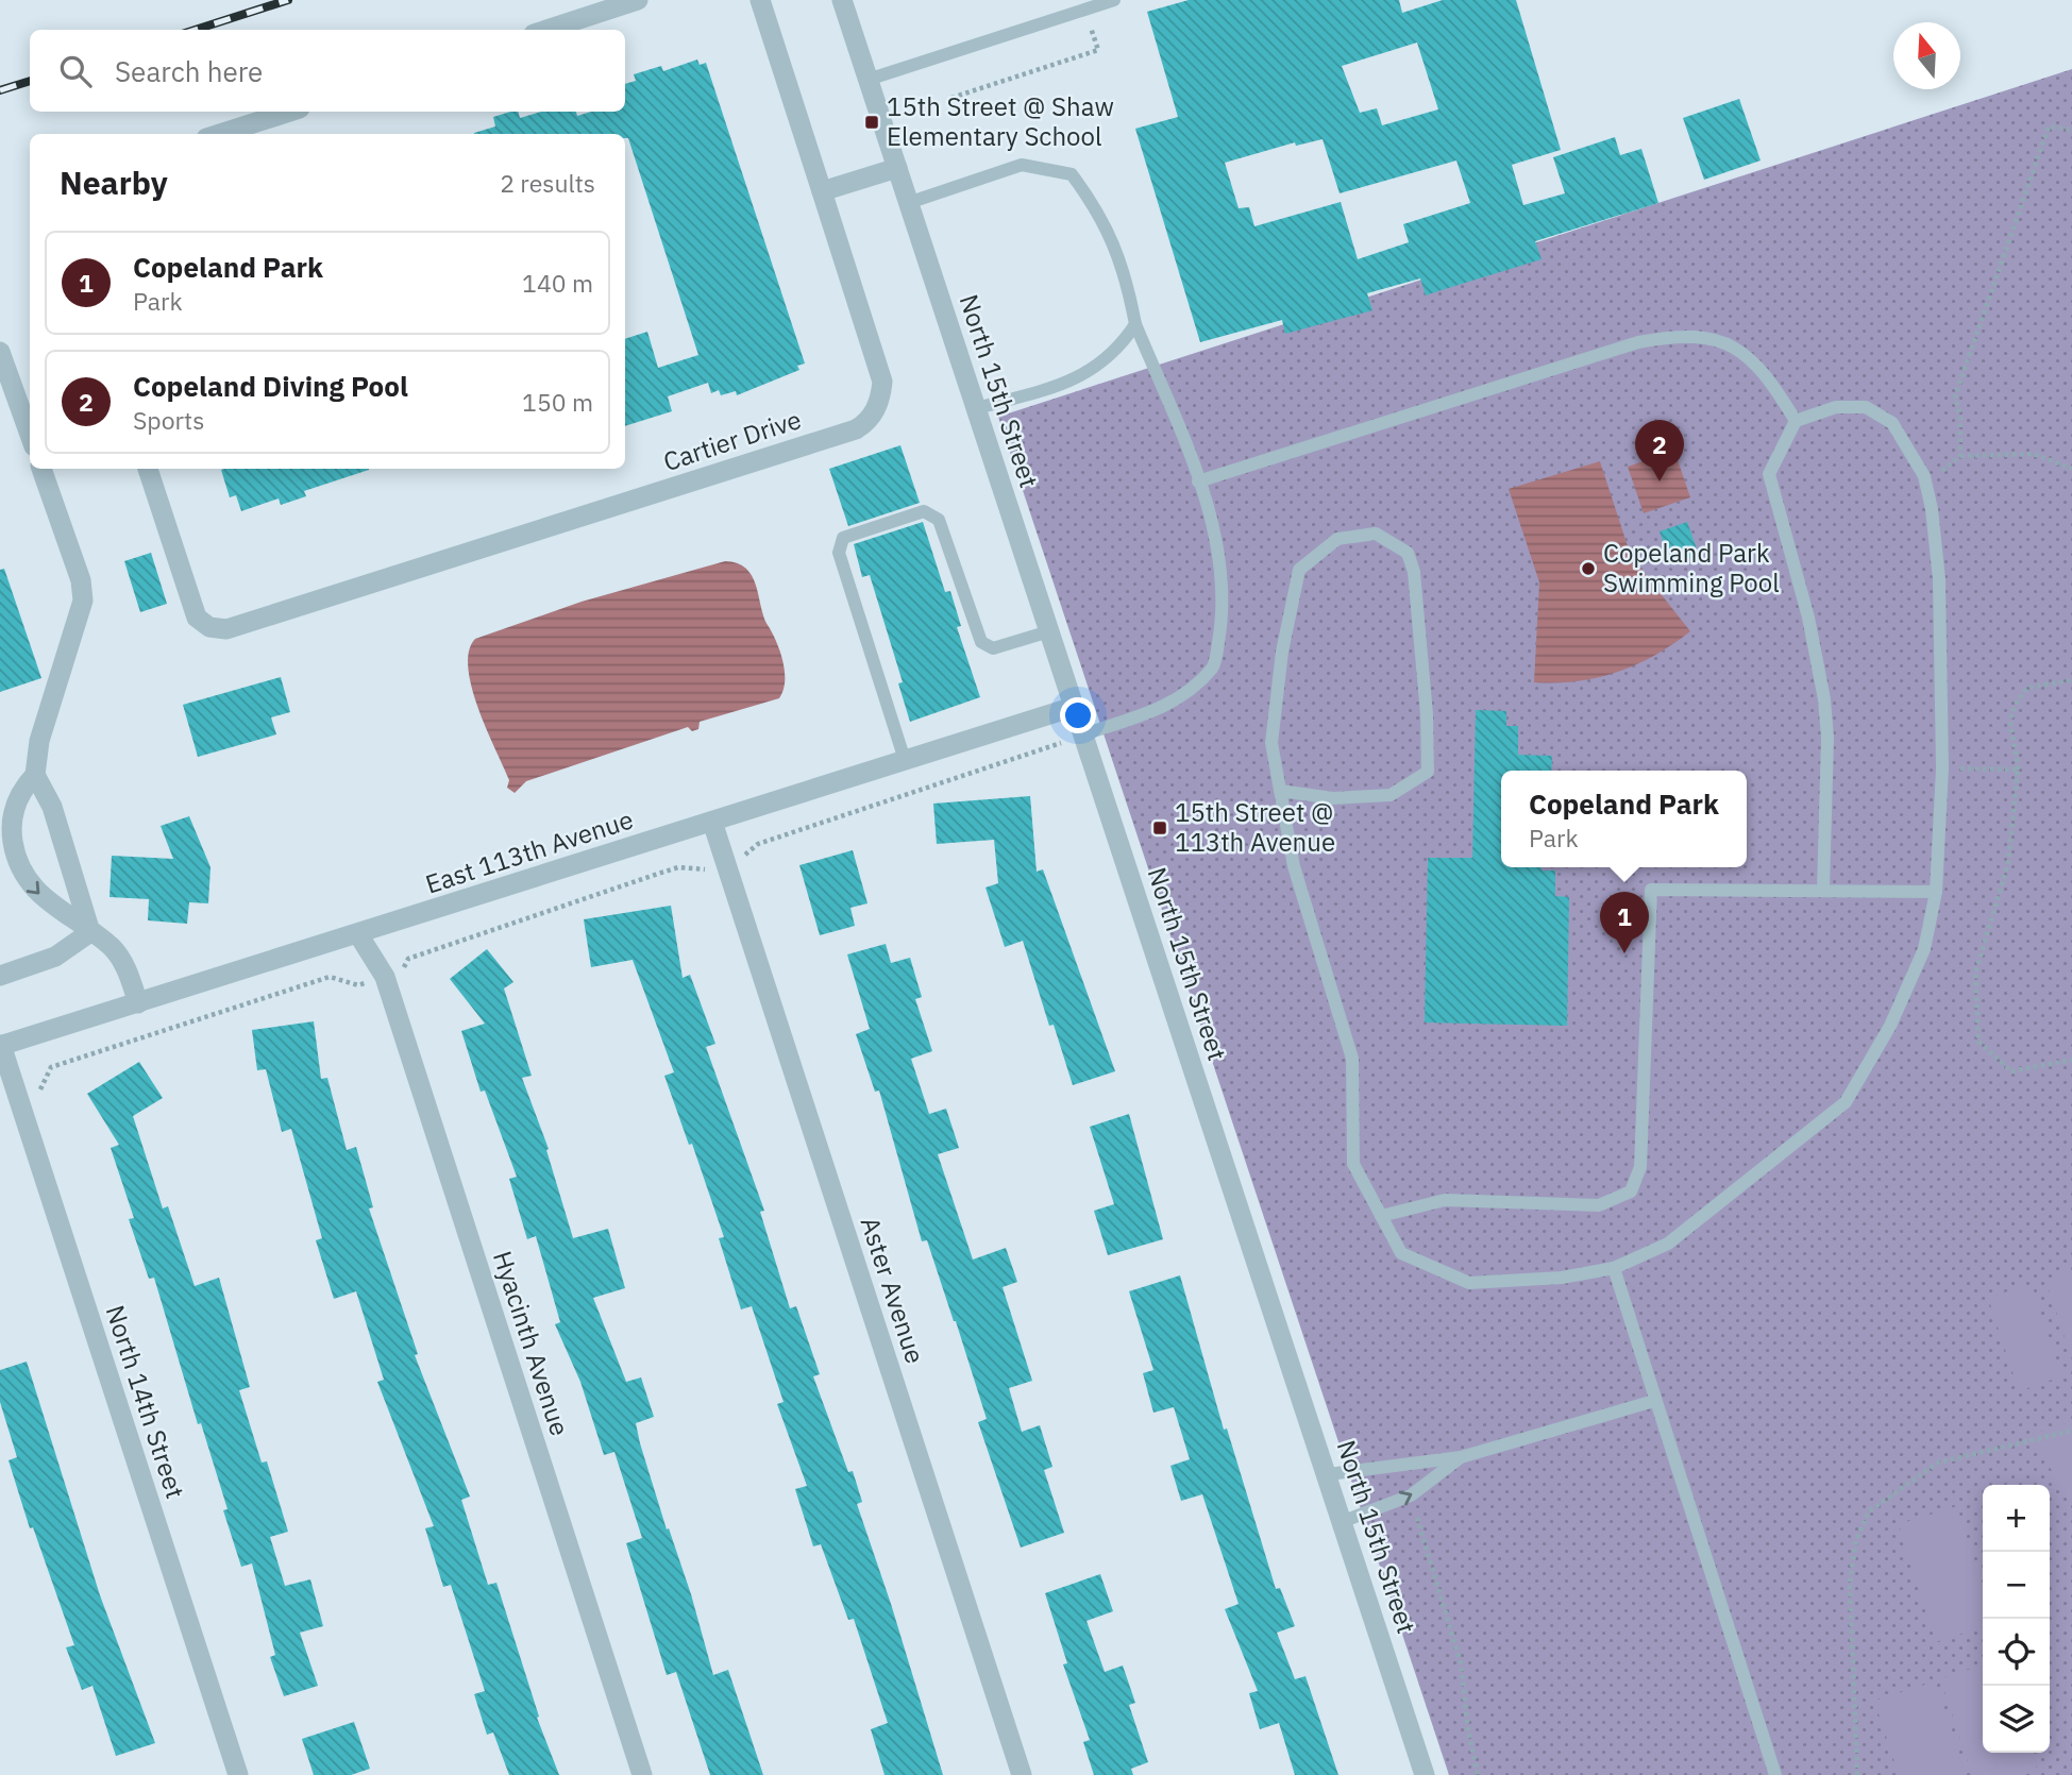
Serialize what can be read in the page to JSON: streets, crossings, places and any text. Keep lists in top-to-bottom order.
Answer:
{
  "streets": {
    "street": [
      "North 15th Street",
      "Cartier Drive",
      "East 113th Avenue",
      "Aster Avenue",
      "Hyacinth Avenue",
      "North 14th Street"
    ]
  },
  "crossings": [
    ["North 15th Street", "East 113th Avenue"],
    ["East 113th Avenue", "Aster Avenue"],
    ["East 113th Avenue", "Hyacinth Avenue"],
    ["East 113th Avenue", "North 14th Street"]
  ],
  "places": {
    "transit": ["15th Street @ Shaw Elementary School", "15th Street @ 113th Avenue"],
    "other": ["Copeland Park Swimming Pool"]
  },
  "north": "top",
  "page": {
    "search": "Search here",
    "heading": ["Nearby", "2 results"],
    "list": [
      {
        "mark": "1",
        "name": "Copeland Park",
        "note": "Park",
        "value": "140 m"
      },
      {
        "mark": "2",
        "name": "Copeland Diving Pool",
        "note": "Sports",
        "value": "150 m"
      }
    ],
    "pins": ["2", "1"],
    "popup": ["Copeland Park", "Park"],
    "map_buttons": ["+", "−"]
  }
}
